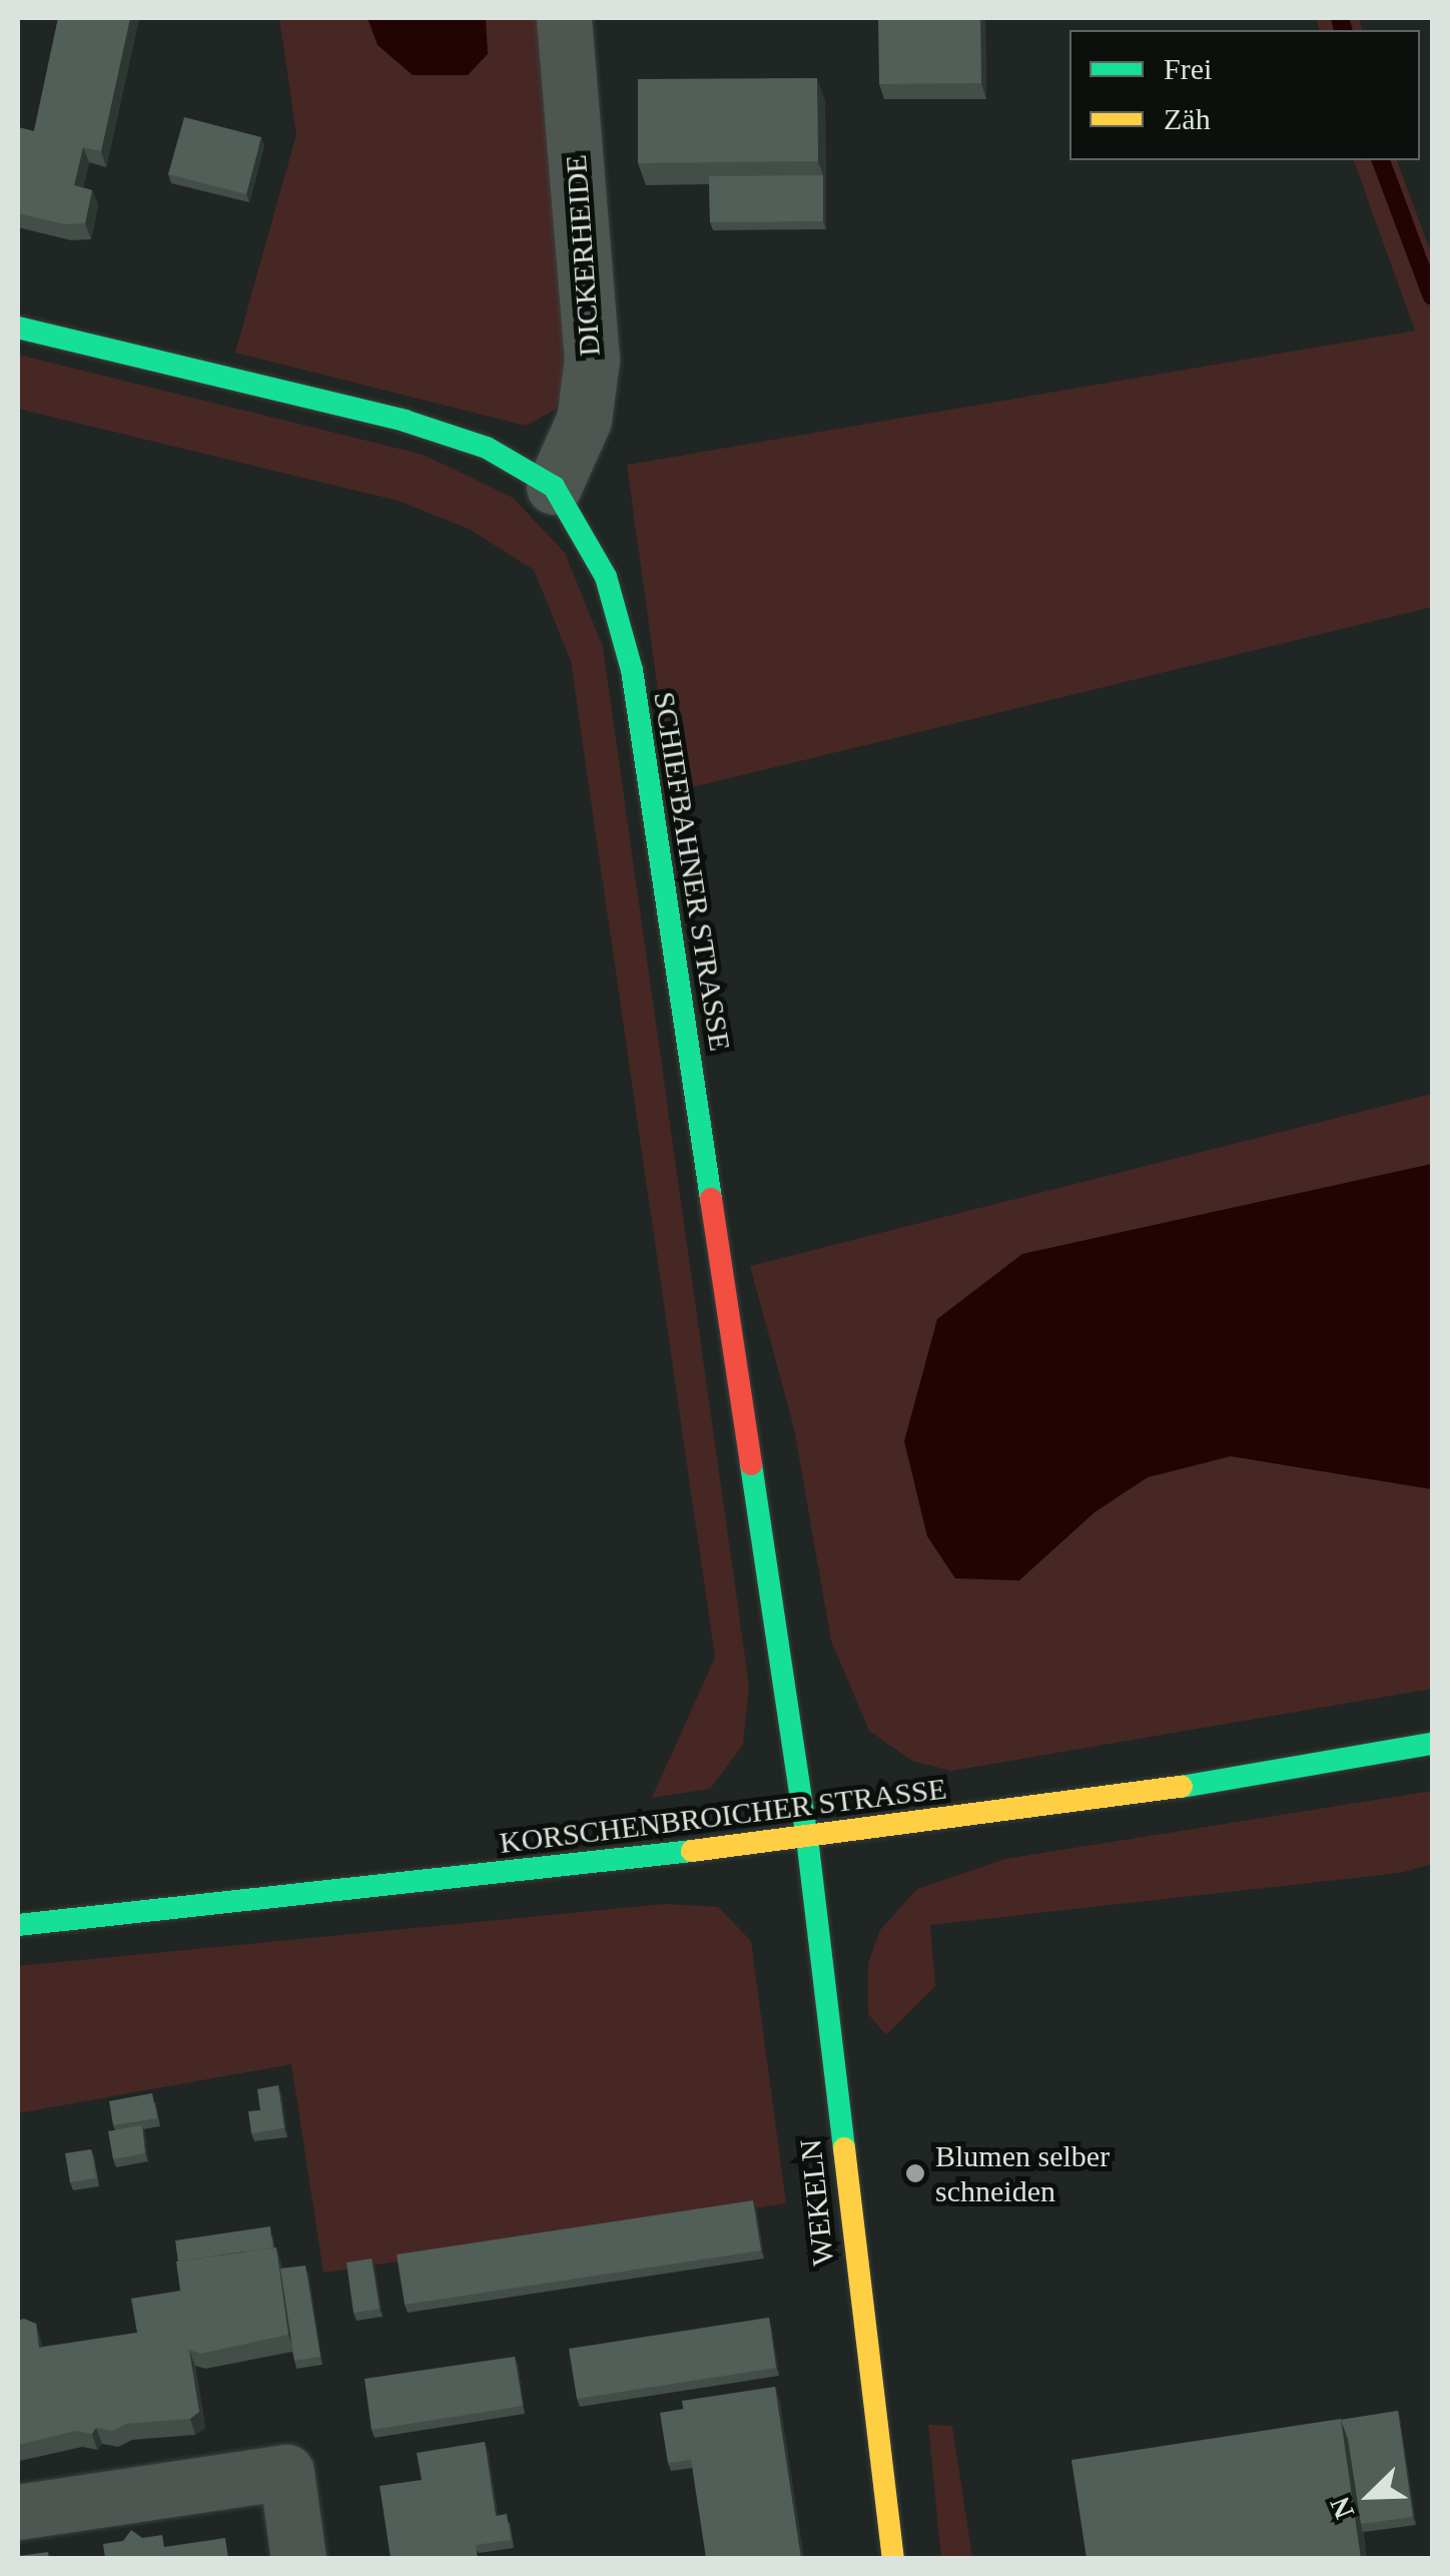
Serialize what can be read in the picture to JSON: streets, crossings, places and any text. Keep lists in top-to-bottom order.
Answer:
{
  "streets": {
    "street": [
      "DICKERHEIDE",
      "SCHIEFBAHNER STRASSE",
      "KORSCHENBROICHER STRASSE",
      "WEKELN"
    ]
  },
  "crossings": [
    ["DICKERHEIDE", "SCHIEFBAHNER STRASSE"],
    ["SCHIEFBAHNER STRASSE", "KORSCHENBROICHER STRASSE"],
    ["SCHIEFBAHNER STRASSE", "WEKELN"],
    ["KORSCHENBROICHER STRASSE", "WEKELN"]
  ],
  "places": ["Blumen selber schneiden"],
  "legend": ["Frei", "Zäh"],
  "north": "bottom left"
}
